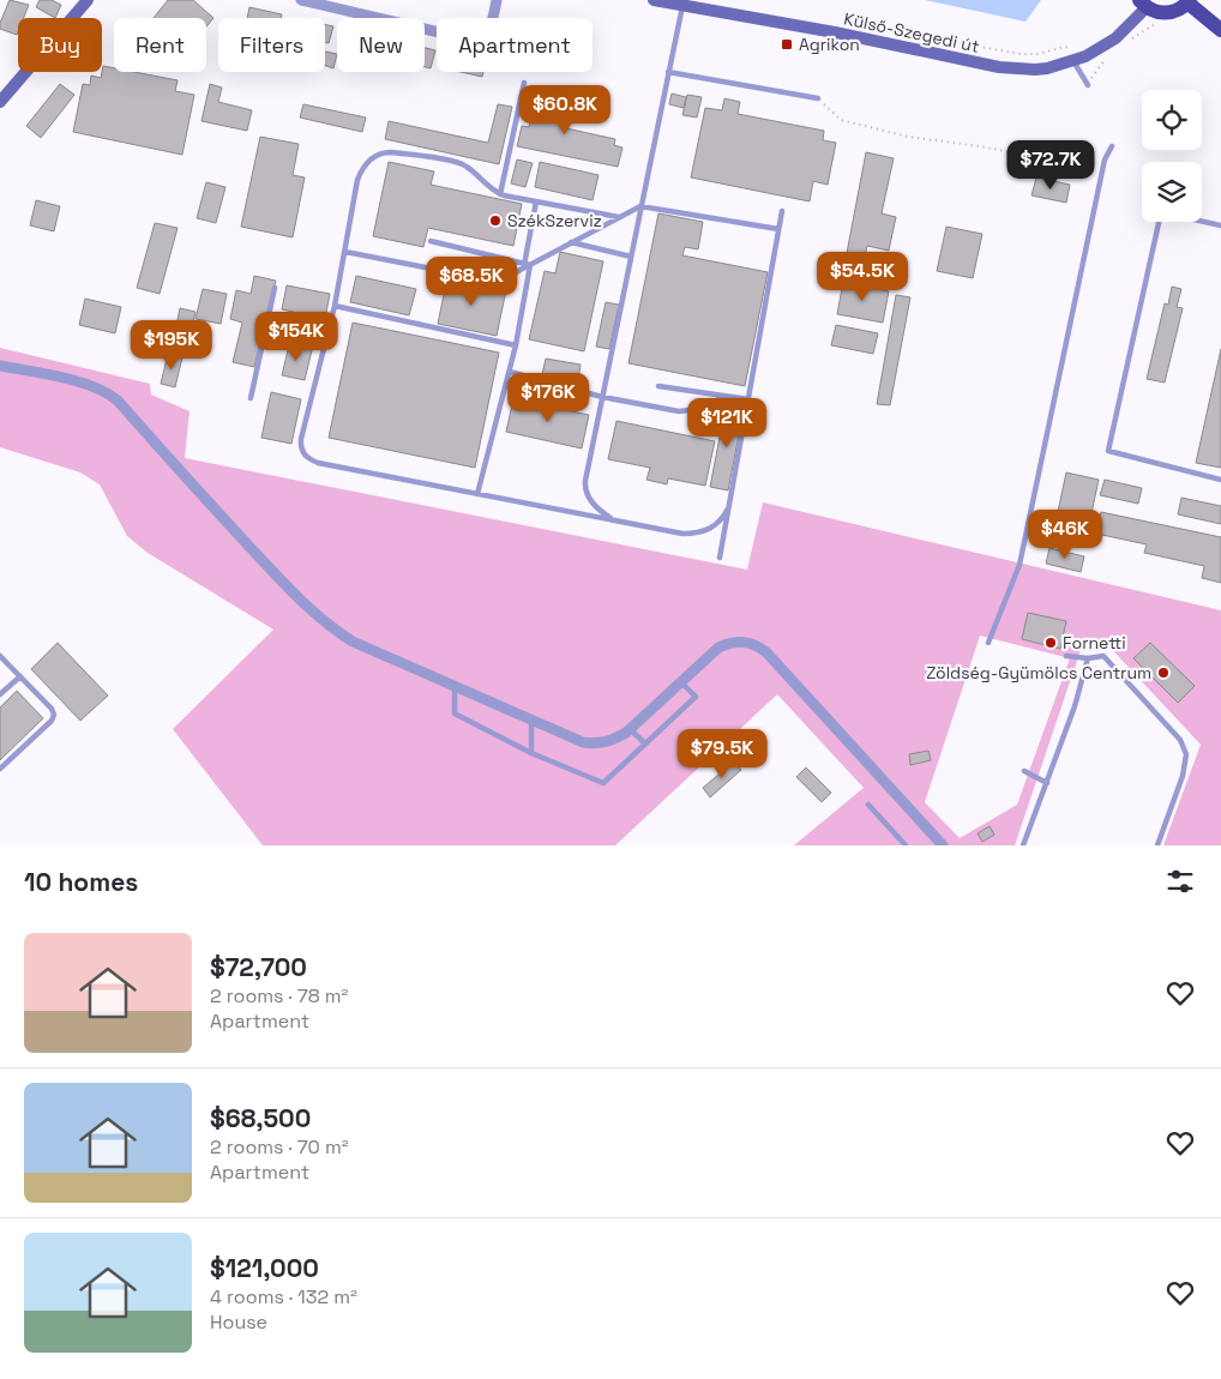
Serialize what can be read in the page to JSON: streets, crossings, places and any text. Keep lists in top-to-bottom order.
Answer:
{
  "streets": {
    "street": ["Külső-Szegedi út"]
  },
  "places": {
    "transit": ["Agrikon"],
    "other": ["SzékSzerviz", "Fornetti", "Zöldség-Gyümölcs Centrum"]
  },
  "page": {
    "chip": [
      "Buy",
      "Rent",
      "Filters",
      "New",
      "Apartment"
    ],
    "price": [
      "$60.8K",
      "$72.7K",
      "$54.5K",
      "$68.5K",
      "$154K",
      "$195K",
      "$176K",
      "$121K",
      "$46K",
      "$79.5K"
    ],
    "heading": "10 homes",
    "list": [
      {
        "name": "$72,700",
        "note": "2 rooms · 78 m² · Apartment"
      },
      {
        "name": "$68,500",
        "note": "2 rooms · 70 m² · Apartment"
      },
      {
        "name": "$121,000",
        "note": "4 rooms · 132 m² · House"
      }
    ]
  }
}
